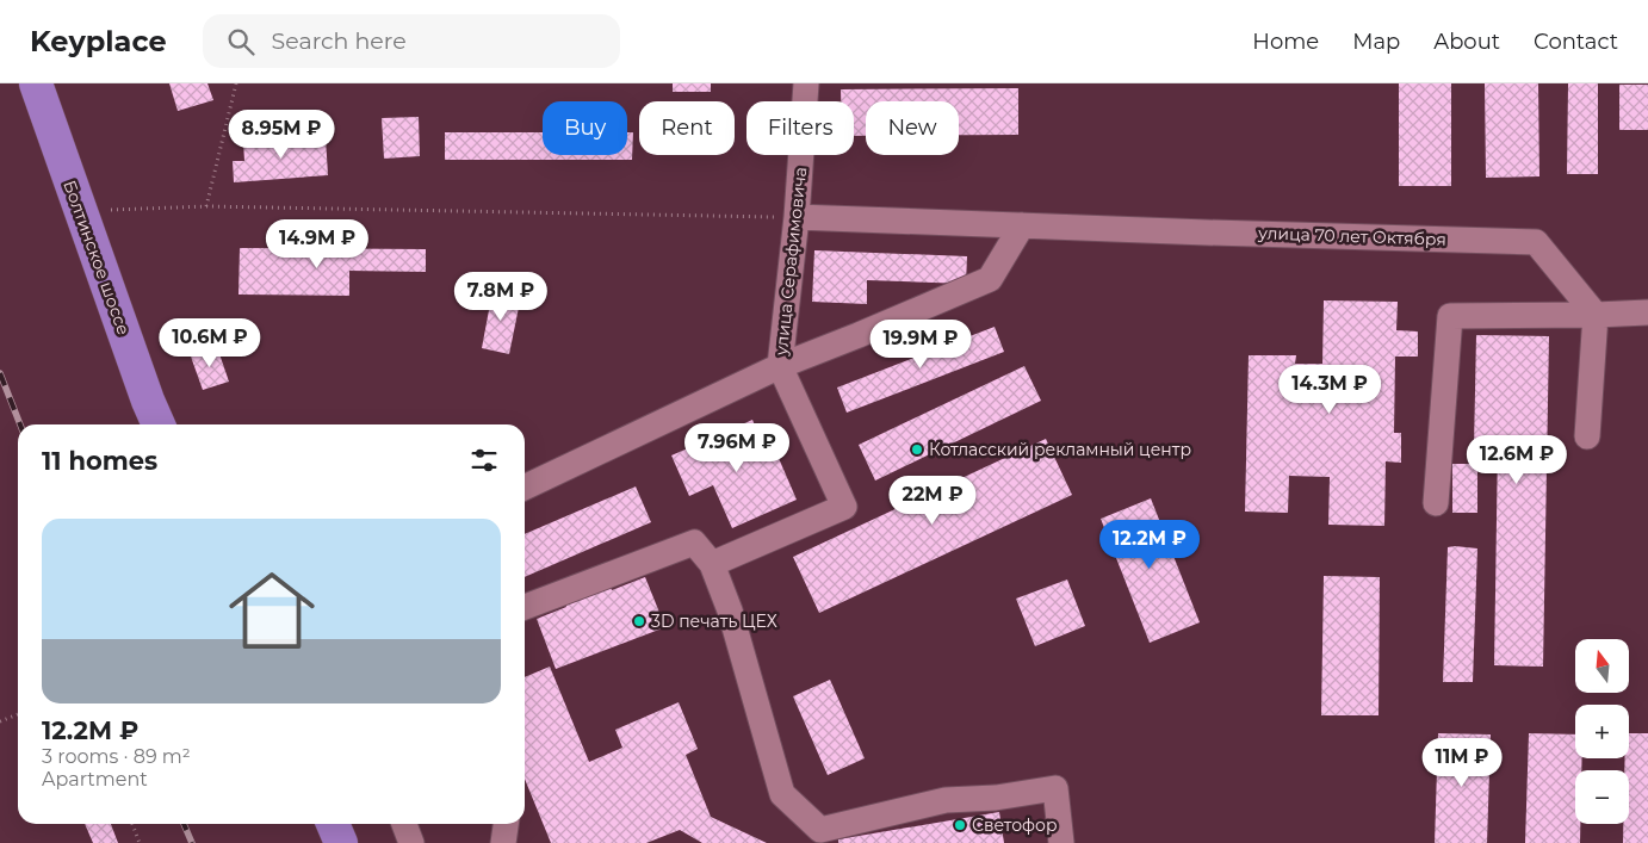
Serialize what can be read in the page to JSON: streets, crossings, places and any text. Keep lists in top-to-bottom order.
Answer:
{
  "streets": {
    "main road": ["Болтинское шоссе"],
    "street": ["улица 70 лет Октября", "улица Серафимовича"]
  },
  "crossings": [
    ["улица 70 лет Октября", "улица Серафимовича"]
  ],
  "places": ["Котласский рекламный центр", "3D печать ЦЕХ", "Светофор"],
  "north": "top",
  "page": {
    "header": "Keyplace",
    "search": "Search here",
    "nav": [
      "Home",
      "Map",
      "About",
      "Contact"
    ],
    "chip": [
      "Buy",
      "Rent",
      "Filters",
      "New"
    ],
    "price": [
      "8.95M ₽",
      "14.9M ₽",
      "7.8M ₽",
      "10.6M ₽",
      "19.9M ₽",
      "14.3M ₽",
      "7.96M ₽",
      "12.6M ₽",
      "22M ₽",
      "12.2M ₽",
      "11M ₽"
    ],
    "heading": "11 homes",
    "list": [
      {
        "name": "12.2M ₽",
        "note": "3 rooms · 89 m² · Apartment"
      }
    ],
    "map_buttons": ["+", "−"]
  }
}
